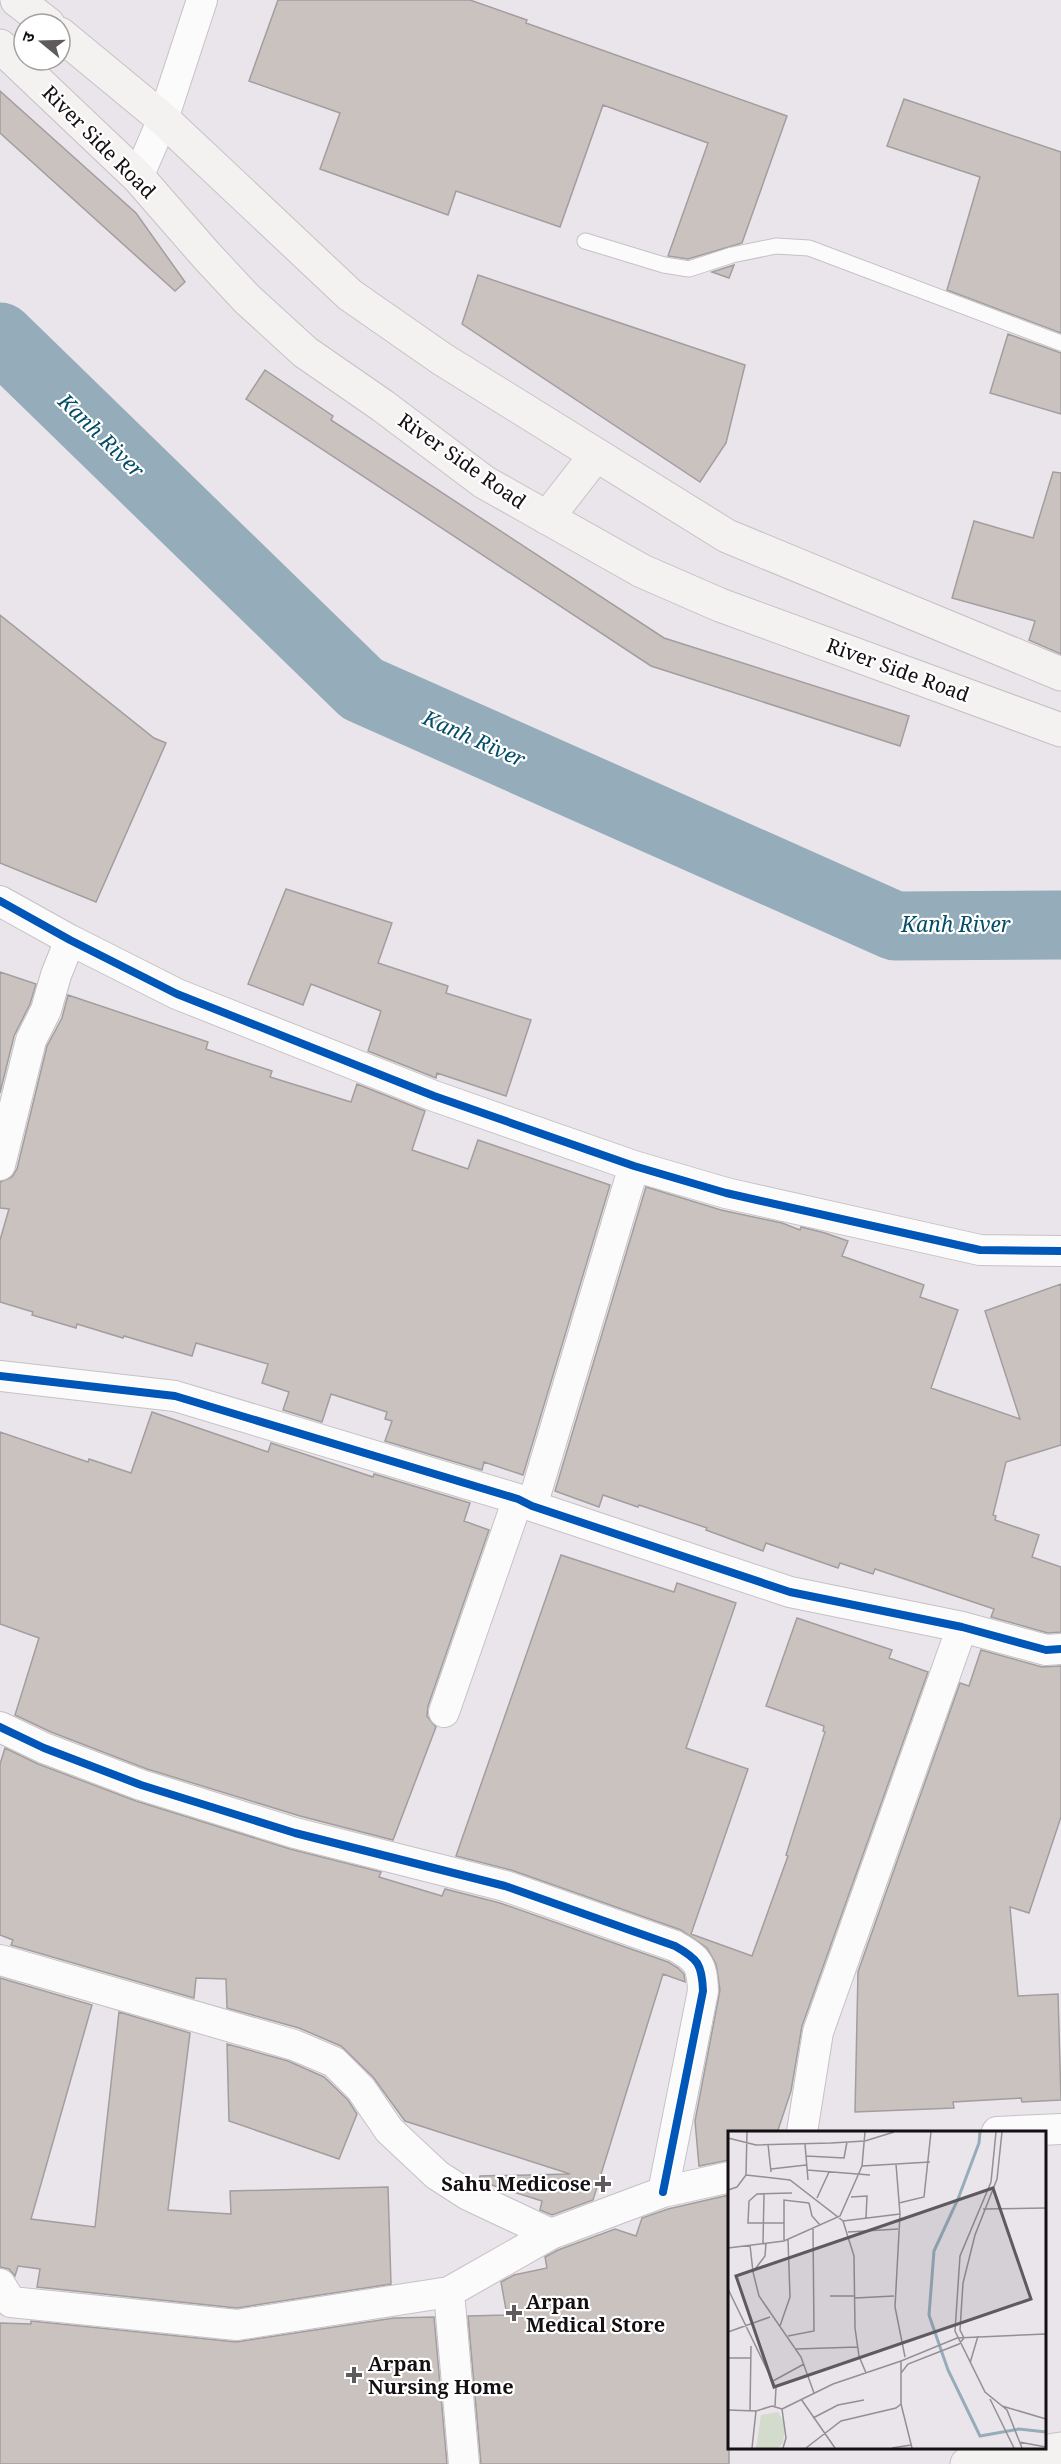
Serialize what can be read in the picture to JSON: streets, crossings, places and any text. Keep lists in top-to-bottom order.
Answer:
{
  "streets": {
    "main road": ["River Side Road"]
  },
  "water": ["Kanh River"],
  "places": {
    "health": ["Sahu Medicose", "Arpan Medical Store", "Arpan Nursing Home"]
  },
  "north": "left"
}
